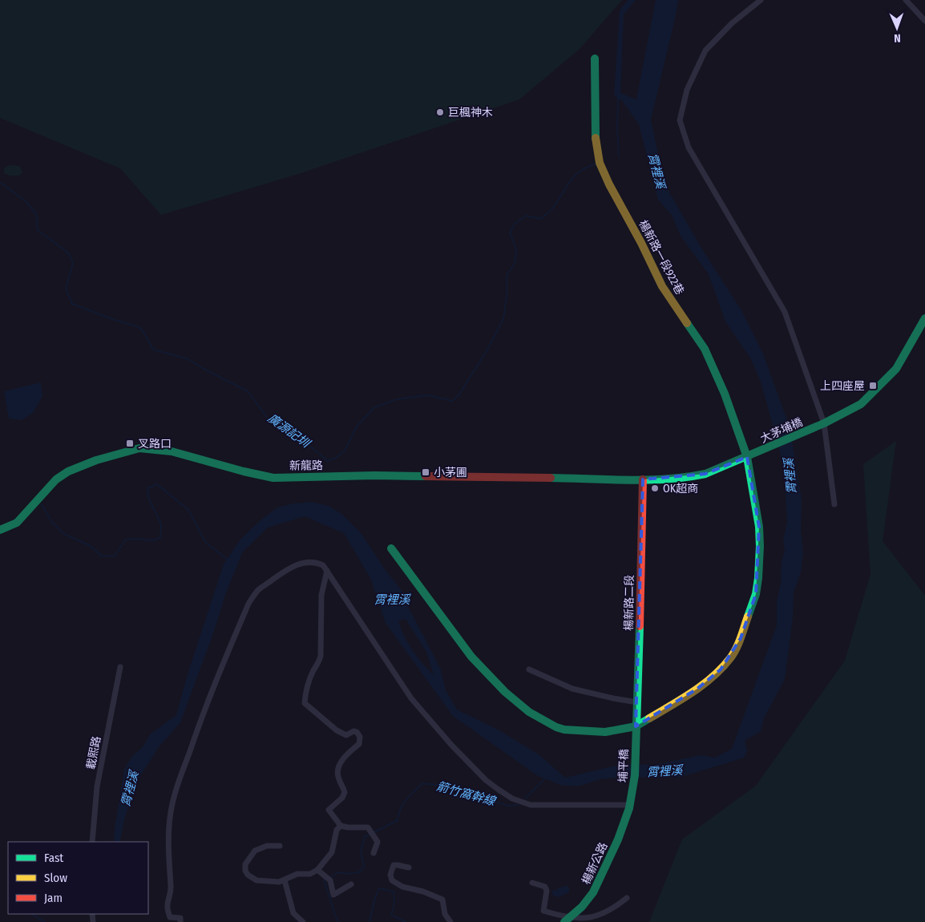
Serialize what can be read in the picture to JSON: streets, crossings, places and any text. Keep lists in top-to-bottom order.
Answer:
{
  "streets": {
    "street": [
      "楊新路一段922巷",
      "大茅埔橋",
      "新龍路",
      "楊新路二段",
      "載熙路",
      "埔平橋",
      "楊新公路"
    ]
  },
  "crossings": [
    ["楊新路一段922巷", "大茅埔橋"],
    ["楊新路一段922巷", "楊新路二段"],
    ["楊新路一段922巷", "埔平橋"],
    ["大茅埔橋", "新龍路"],
    ["大茅埔橋", "楊新路二段"],
    ["新龍路", "楊新路二段"],
    ["楊新路二段", "埔平橋"],
    ["埔平橋", "楊新公路"]
  ],
  "water": ["霄裡溪", "廣源記圳", "箭竹窩幹線"],
  "places": {
    "other": ["巨楓神木", "OK超商"],
    "transit": ["上四座屋", "叉路口", "小茅圃"]
  },
  "legend": ["Fast", "Slow", "Jam"],
  "north": "bottom"
}
